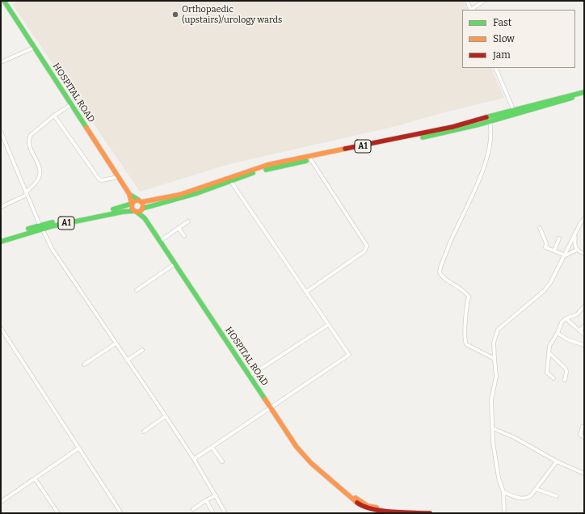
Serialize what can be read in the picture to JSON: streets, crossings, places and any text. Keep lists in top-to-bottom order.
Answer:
{
  "streets": {
    "main road": ["HOSPITAL ROAD", "A1"]
  },
  "places": ["Orthopaedic (upstairs)/urology wards"],
  "legend": ["Fast", "Slow", "Jam"]
}
